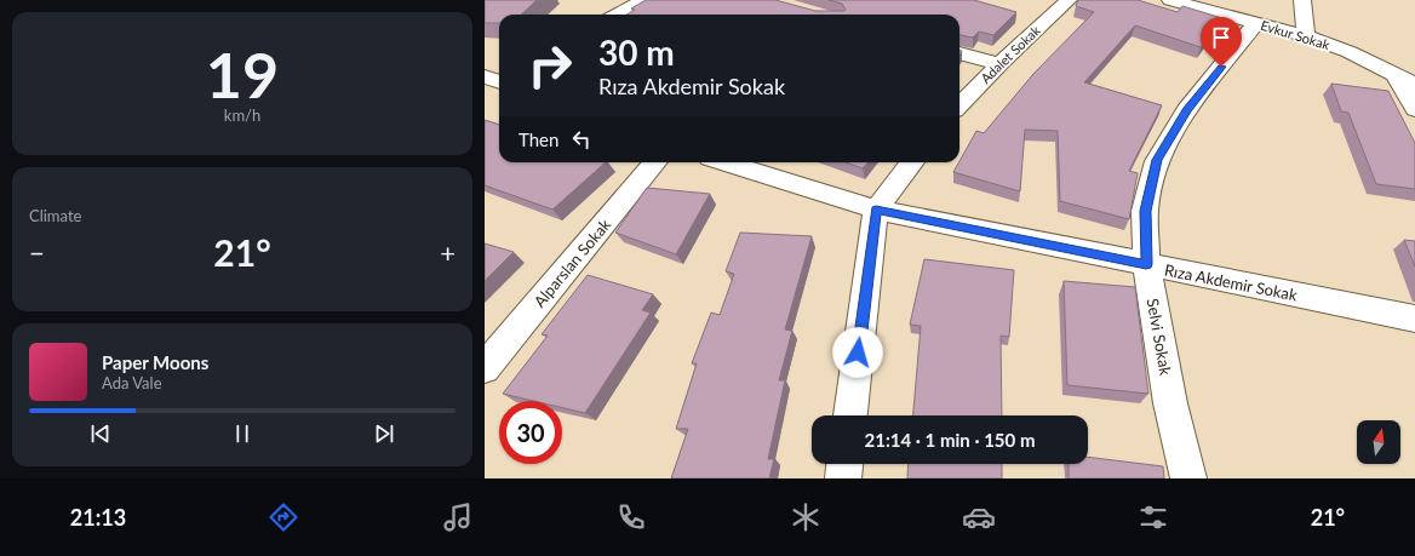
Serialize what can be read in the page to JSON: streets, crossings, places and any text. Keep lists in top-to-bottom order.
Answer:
{
  "streets": {
    "street": [
      "Evkur Sokak",
      "Adalet Sokak",
      "Alparslan Sokak",
      "Rıza Akdemir Sokak",
      "Selvi Sokak"
    ]
  },
  "crossings": [
    ["Evkur Sokak", "Selvi Sokak"],
    ["Rıza Akdemir Sokak", "Selvi Sokak"]
  ],
  "north": "top",
  "page": {
    "tile": [
      ["19", "km/h"],
      "Climate"
    ],
    "turn": ["30 m", "Rıza Akdemir Sokak"],
    "then": "Then",
    "heat": ["−", "21°", "+"],
    "song": ["Paper Moons", "Ada Vale"],
    "limit": "30",
    "trip": "21:14 · 1 min · 150 m",
    "tabs": ["21:13", "21°"]
  }
}
